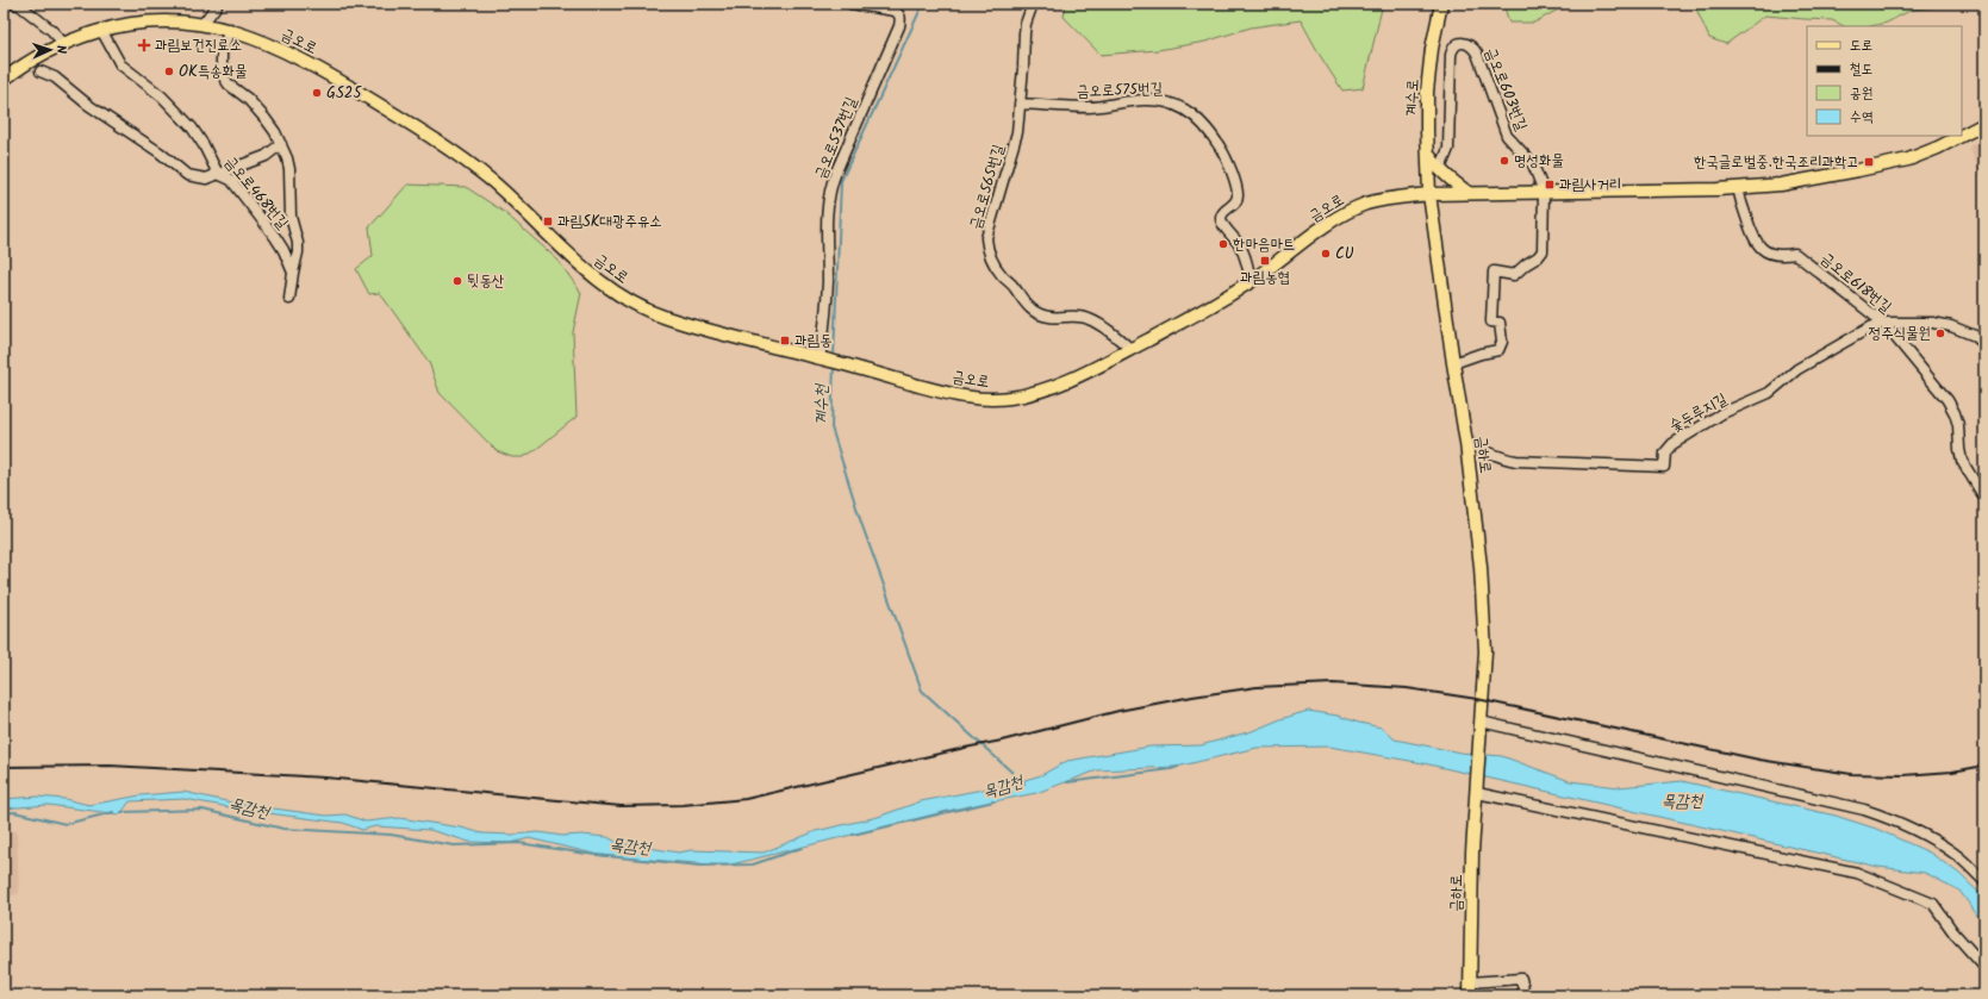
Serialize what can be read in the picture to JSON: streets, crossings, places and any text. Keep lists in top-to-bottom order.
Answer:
{
  "streets": {
    "main road": ["금오로", "계수로", "금하로"],
    "street": [
      "금오로603번길",
      "금오로575번길",
      "금오로537번길",
      "금오로565번길",
      "금오로468번길",
      "금오로618번길",
      "숯두루지길"
    ]
  },
  "crossings": [
    ["금오로", "금오로603번길"],
    ["금오로", "금오로575번길"],
    ["금오로", "계수로"],
    ["금오로", "금오로537번길"],
    ["금오로", "금오로565번길"],
    ["금오로", "금오로468번길"],
    ["금오로", "금오로618번길"],
    ["금오로", "금하로"],
    ["금오로575번길", "금오로565번길"],
    ["계수로", "금하로"],
    ["금오로618번길", "숯두루지길"],
    ["숯두루지길", "금하로"]
  ],
  "water": ["계수천", "목감천"],
  "places": {
    "health": ["과림보건진료소"],
    "other": [
      "OK특송화물",
      "GS25",
      "명성화물",
      "한마음마트",
      "CU",
      "뒷동산",
      "정주식물원"
    ],
    "transit": [
      "한국글로벌중.한국조리과학고",
      "과림사거리",
      "과림SK대광주유소",
      "과림농협",
      "과림동"
    ]
  },
  "legend": [
    "도로",
    "철도",
    "공원",
    "수역"
  ],
  "north": "right"
}
